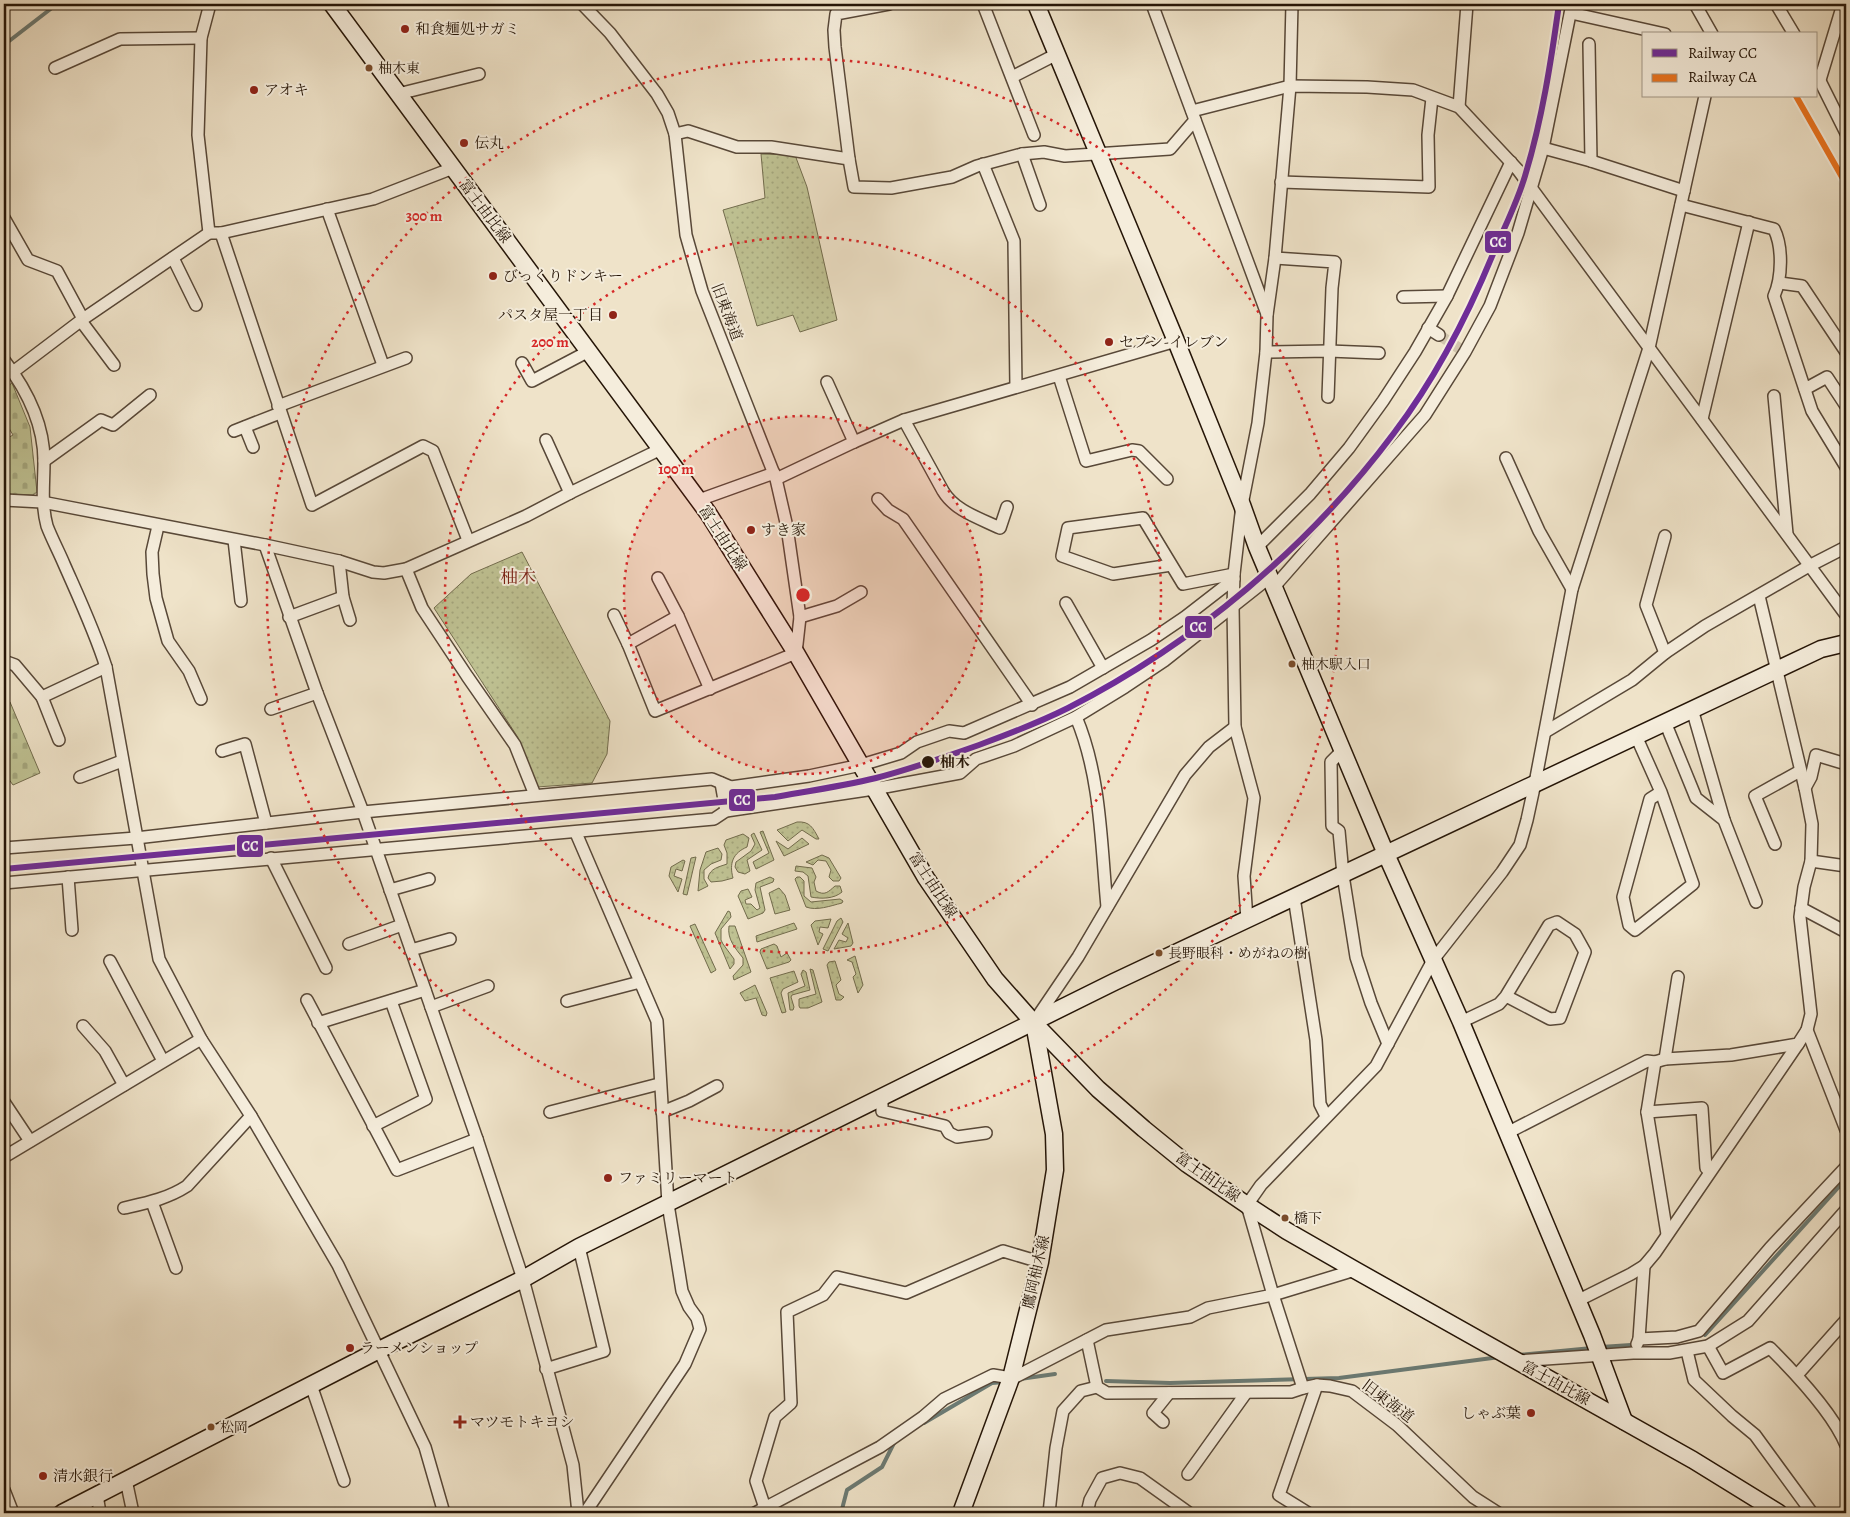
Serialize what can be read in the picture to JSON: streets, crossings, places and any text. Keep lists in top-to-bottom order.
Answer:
{
  "streets": {
    "street": ["富士由比線", "旧東海道", "鷹岡柚木線"]
  },
  "crossings": [
    ["富士由比線", "旧東海道"],
    ["富士由比線", "鷹岡柚木線"]
  ],
  "districts": ["柚木"],
  "places": {
    "other": [
      "和食麺処サガミ",
      "柚木東",
      "アオキ",
      "伝丸",
      "びっくりドンキー",
      "パスタ屋一丁目",
      "セブン-イレブン",
      "すき家",
      "柚木駅入口",
      "柚木",
      "長野眼科・めがねの樹",
      "ファミリーマート",
      "橋下",
      "ラーメンショップ",
      "しゃぶ葉",
      "松岡",
      "清水銀行"
    ],
    "health": ["マツモトキヨシ"]
  },
  "lines": ["rail line CC", "rail line CA"],
  "legend": ["Railway CC", "Railway CA"],
  "rings": ["300 m", "200 m", "100 m"]
}
